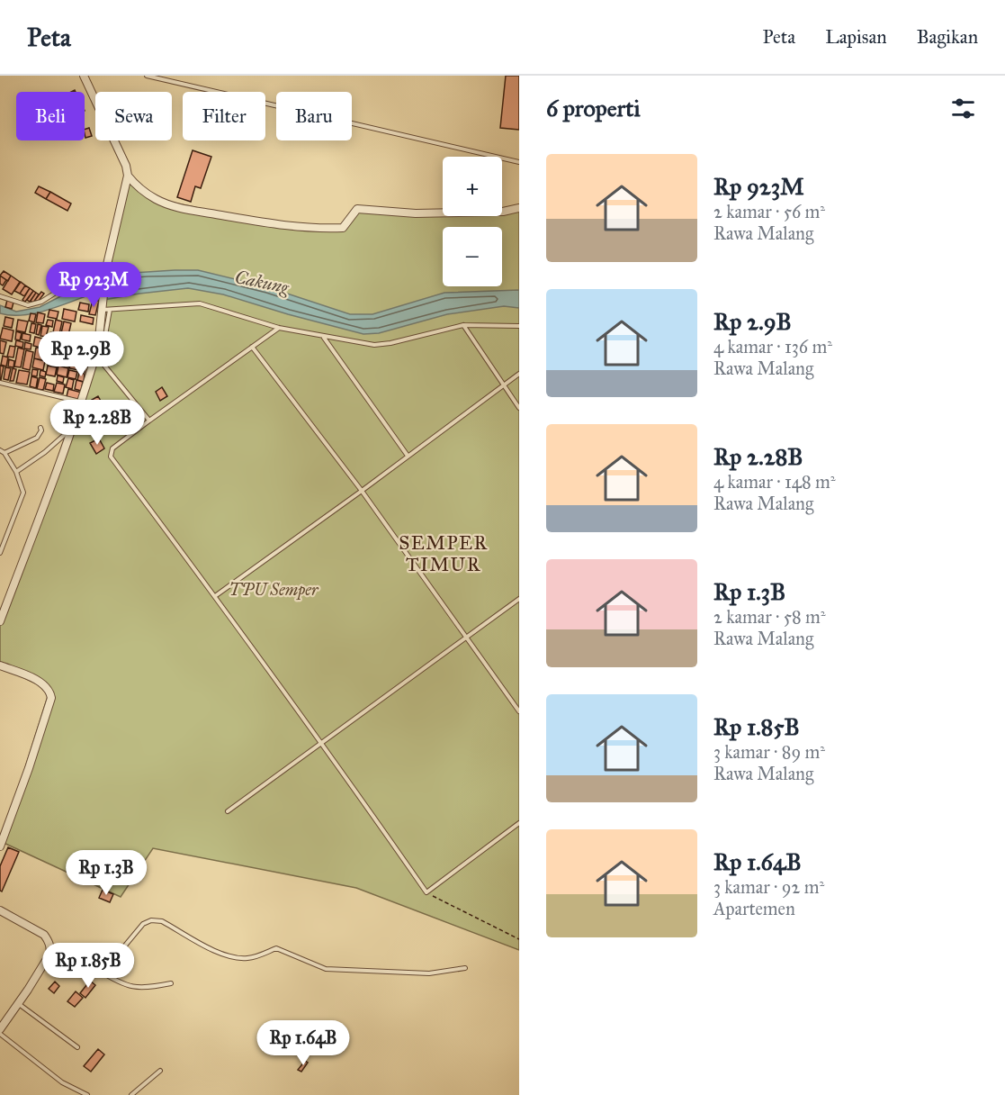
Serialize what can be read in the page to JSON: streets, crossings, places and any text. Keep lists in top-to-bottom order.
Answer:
{
  "districts": ["SEMPER TIMUR"],
  "water": ["Cakung"],
  "parks": ["TPU Semper"],
  "page": {
    "header": "Peta",
    "nav": ["Peta", "Lapisan", "Bagikan"],
    "heading": "6 properti",
    "chip": [
      "Beli",
      "Sewa",
      "Filter",
      "Baru"
    ],
    "list": [
      {
        "name": "Rp 923M",
        "note": "2 kamar · 56 m² · Rawa Malang"
      },
      {
        "name": "Rp 2.9B",
        "note": "4 kamar · 136 m² · Rawa Malang"
      },
      {
        "name": "Rp 2.28B",
        "note": "4 kamar · 148 m² · Rawa Malang"
      },
      {
        "name": "Rp 1.3B",
        "note": "2 kamar · 58 m² · Rawa Malang"
      },
      {
        "name": "Rp 1.85B",
        "note": "3 kamar · 89 m² · Rawa Malang"
      },
      {
        "name": "Rp 1.64B",
        "note": "3 kamar · 92 m² · Apartemen"
      }
    ],
    "map_buttons": ["+", "−"],
    "price": [
      "Rp 923M",
      "Rp 2.9B",
      "Rp 2.28B",
      "Rp 1.3B",
      "Rp 1.85B",
      "Rp 1.64B"
    ]
  }
}
